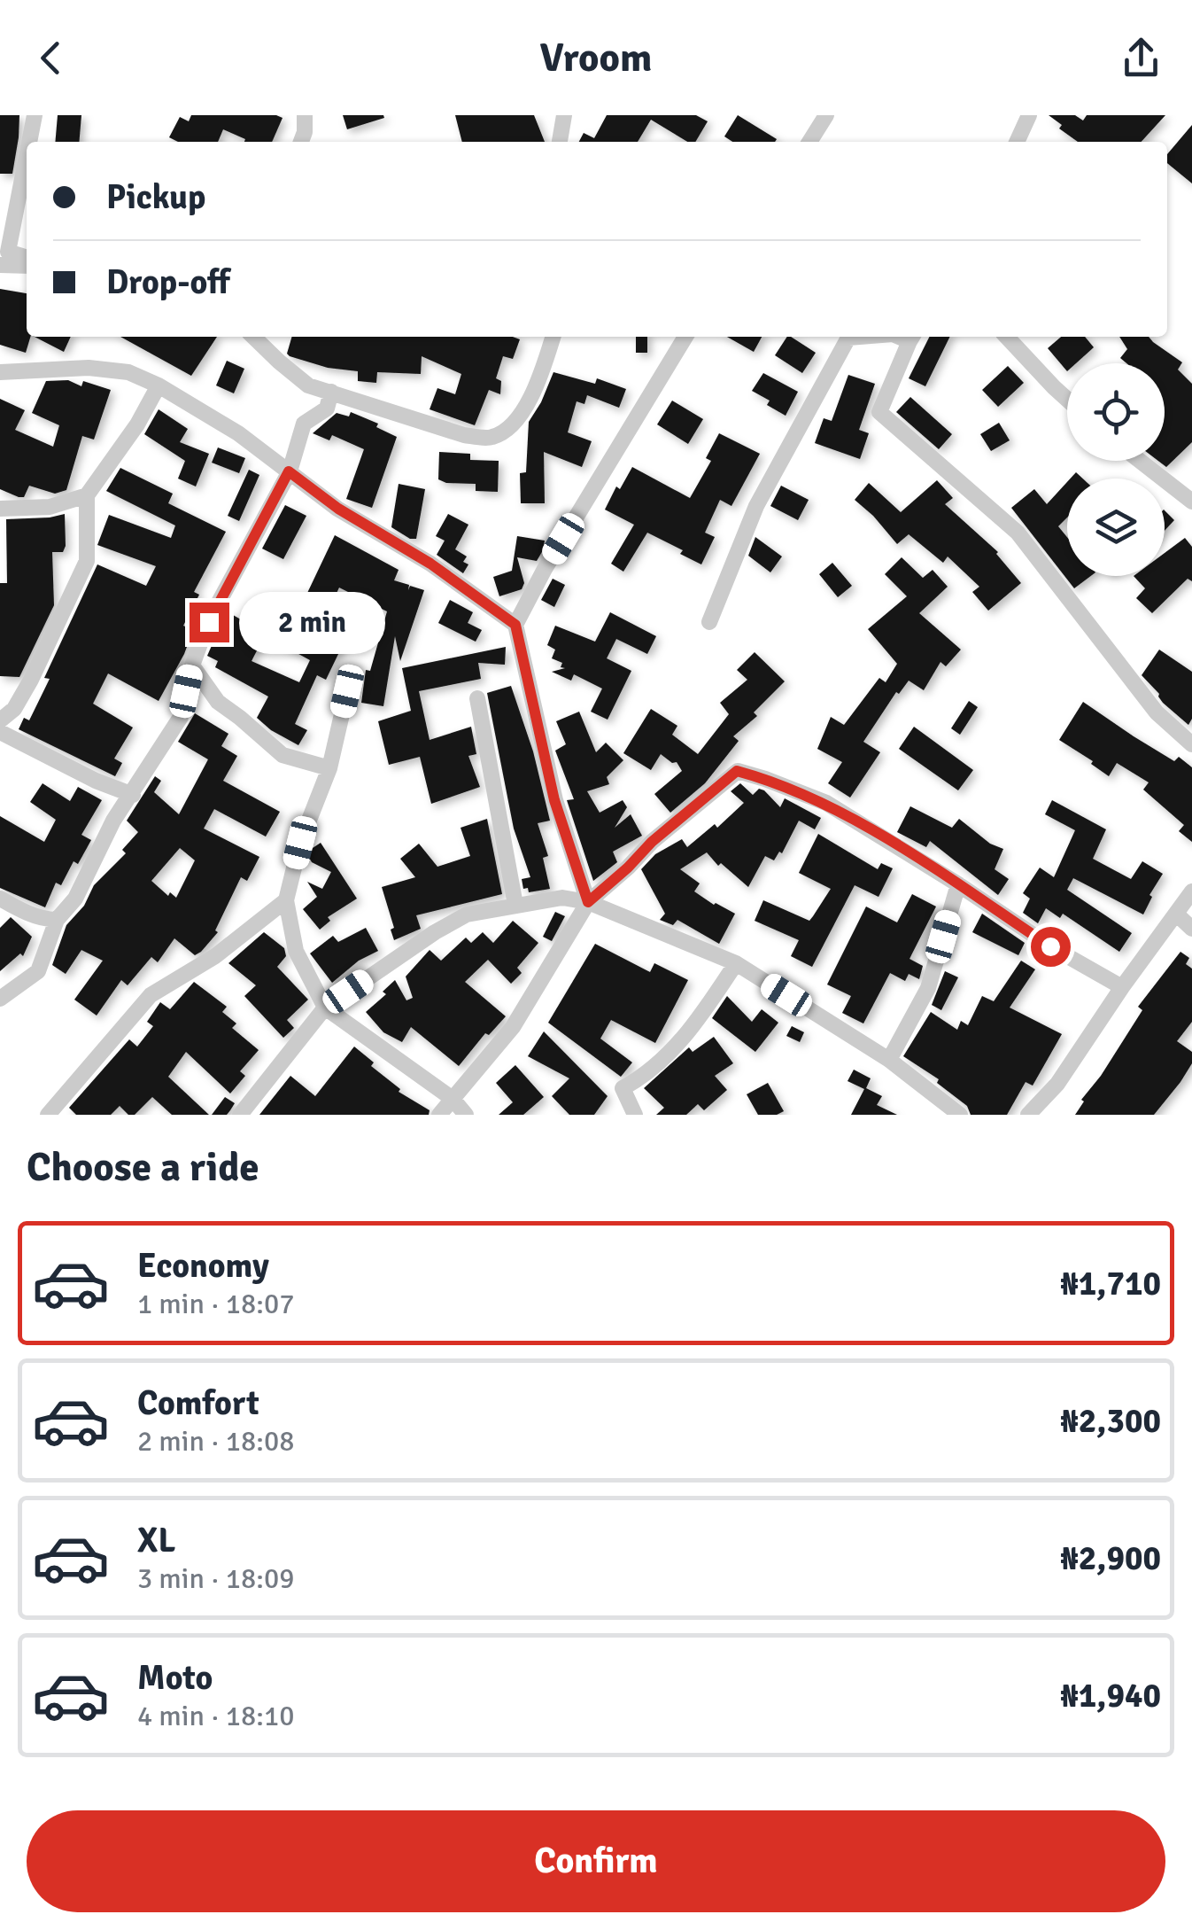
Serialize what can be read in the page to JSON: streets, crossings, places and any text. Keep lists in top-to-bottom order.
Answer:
{
  "page": {
    "header": "Vroom",
    "banner": ["Pickup", "Drop-off"],
    "bubble": "2 min",
    "heading": "Choose a ride",
    "list": [
      {
        "name": "Economy",
        "note": "1 min · 18:07",
        "value": "₦1,710"
      },
      {
        "name": "Comfort",
        "note": "2 min · 18:08",
        "value": "₦2,300"
      },
      {
        "name": "XL",
        "note": "3 min · 18:09",
        "value": "₦2,900"
      },
      {
        "name": "Moto",
        "note": "4 min · 18:10",
        "value": "₦1,940"
      }
    ],
    "buttons": "Confirm"
  }
}
